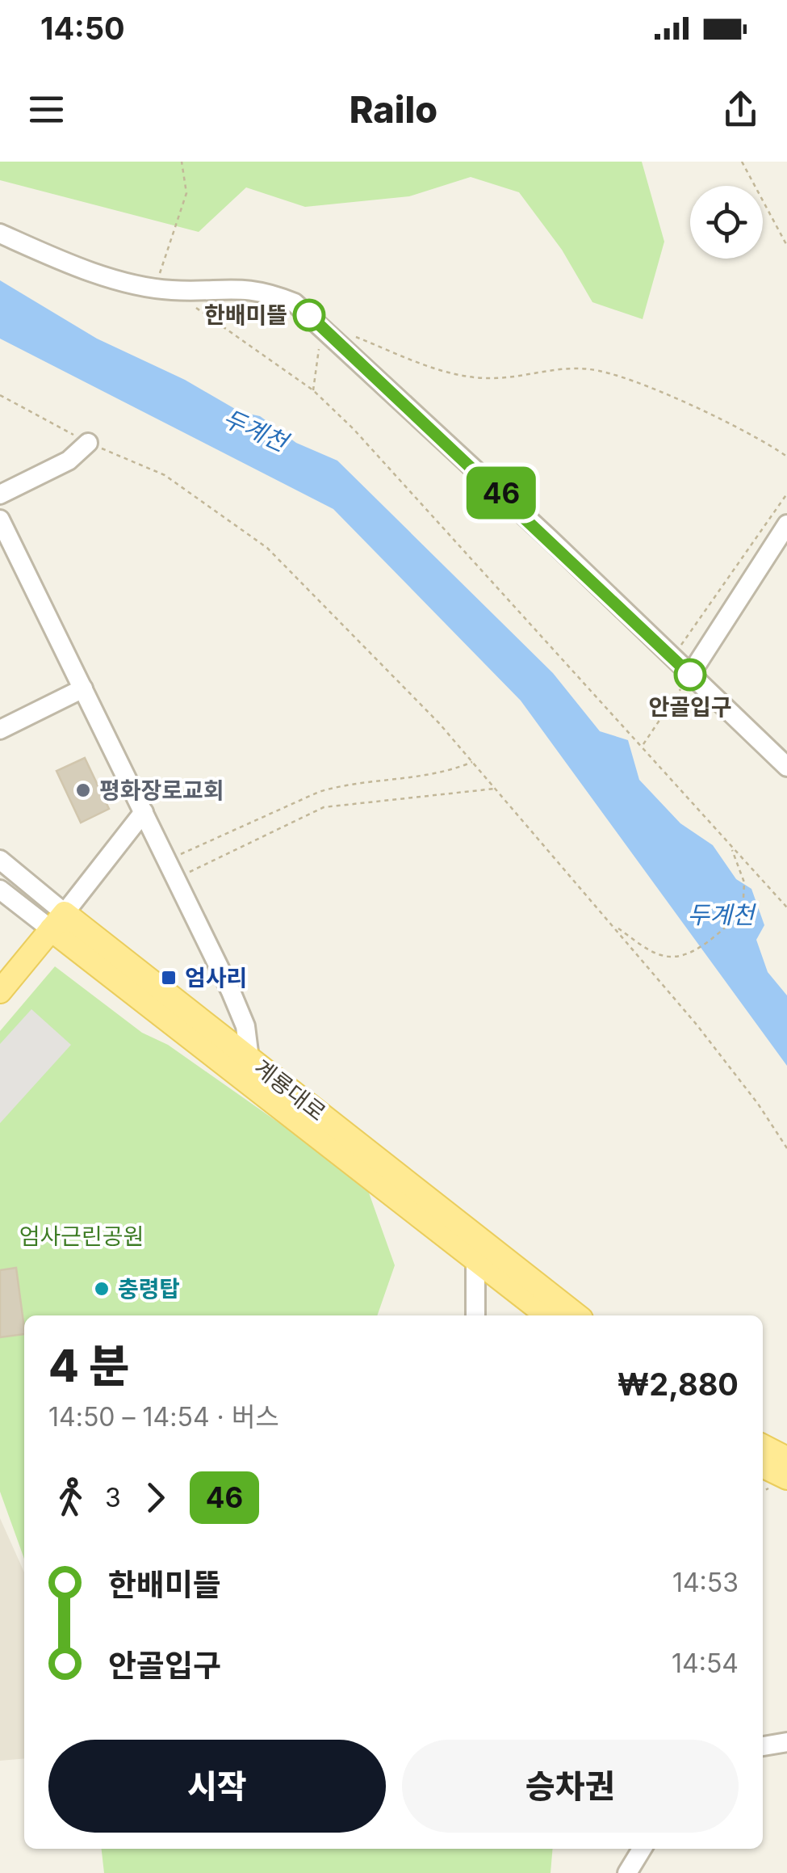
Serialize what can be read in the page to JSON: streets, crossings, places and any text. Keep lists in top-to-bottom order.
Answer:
{
  "streets": {
    "main road": ["계룡대로"]
  },
  "water": ["두계천"],
  "parks": ["엄사근린공원"],
  "places": {
    "other": [
      "한배미뜰",
      "안골입구",
      "평화장로교회",
      "충령탑"
    ],
    "transit": ["엄사리"]
  },
  "lines": ["bus line 46"],
  "page": {
    "status": "14:50",
    "header": "Railo",
    "on_map": "46",
    "heading": ["4 분", "14:50 – 14:54 · 버스", "₩2,880"],
    "legs": ["3", "46"],
    "list": [
      {
        "name": "한배미뜰",
        "value": "14:53"
      },
      {
        "name": "안골입구",
        "value": "14:54"
      }
    ],
    "buttons": ["시작", "승차권"]
  }
}
